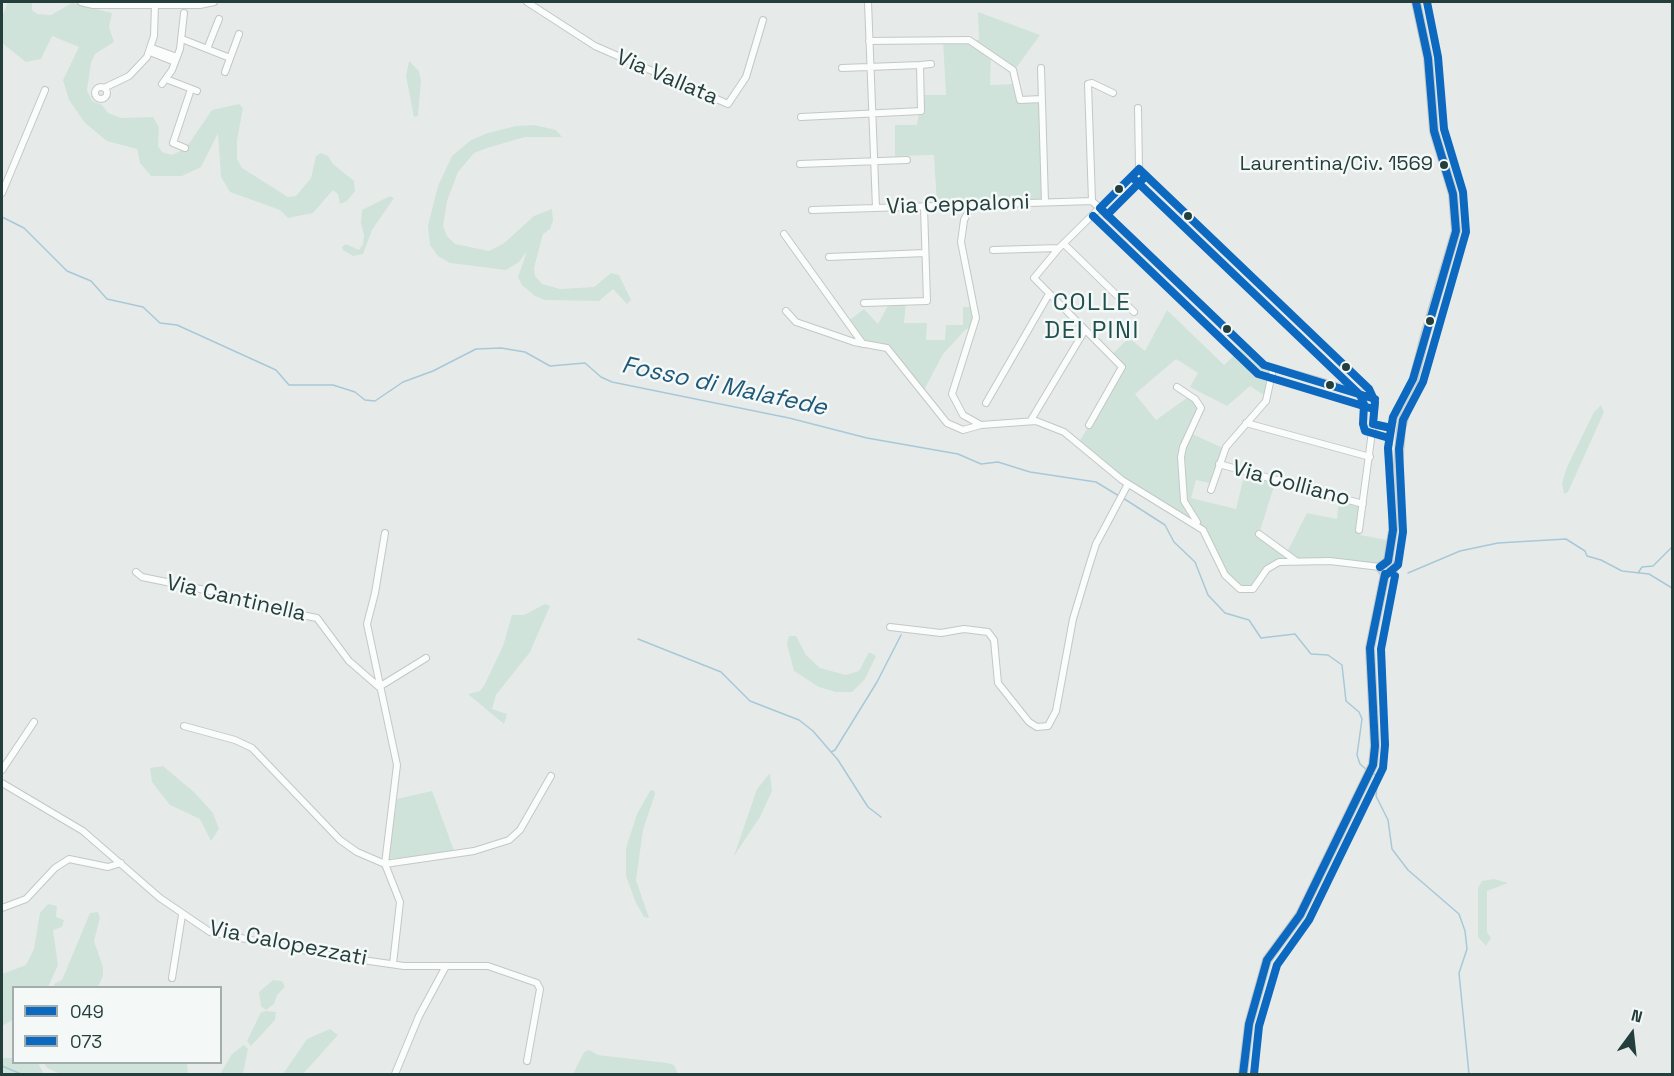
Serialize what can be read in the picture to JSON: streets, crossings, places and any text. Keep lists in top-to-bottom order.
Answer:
{
  "streets": {
    "street": [
      "Via Vallata",
      "Via Ceppaloni",
      "Via Colliano",
      "Via Cantinella",
      "Via Calopezzati"
    ]
  },
  "districts": ["COLLE DEI PINI"],
  "water": ["Fosso di Malafede"],
  "places": ["Laurentina/Civ. 1569"],
  "lines": ["transit line 049", "transit line 073"],
  "legend": ["049", "073"],
  "north": "top"
}
